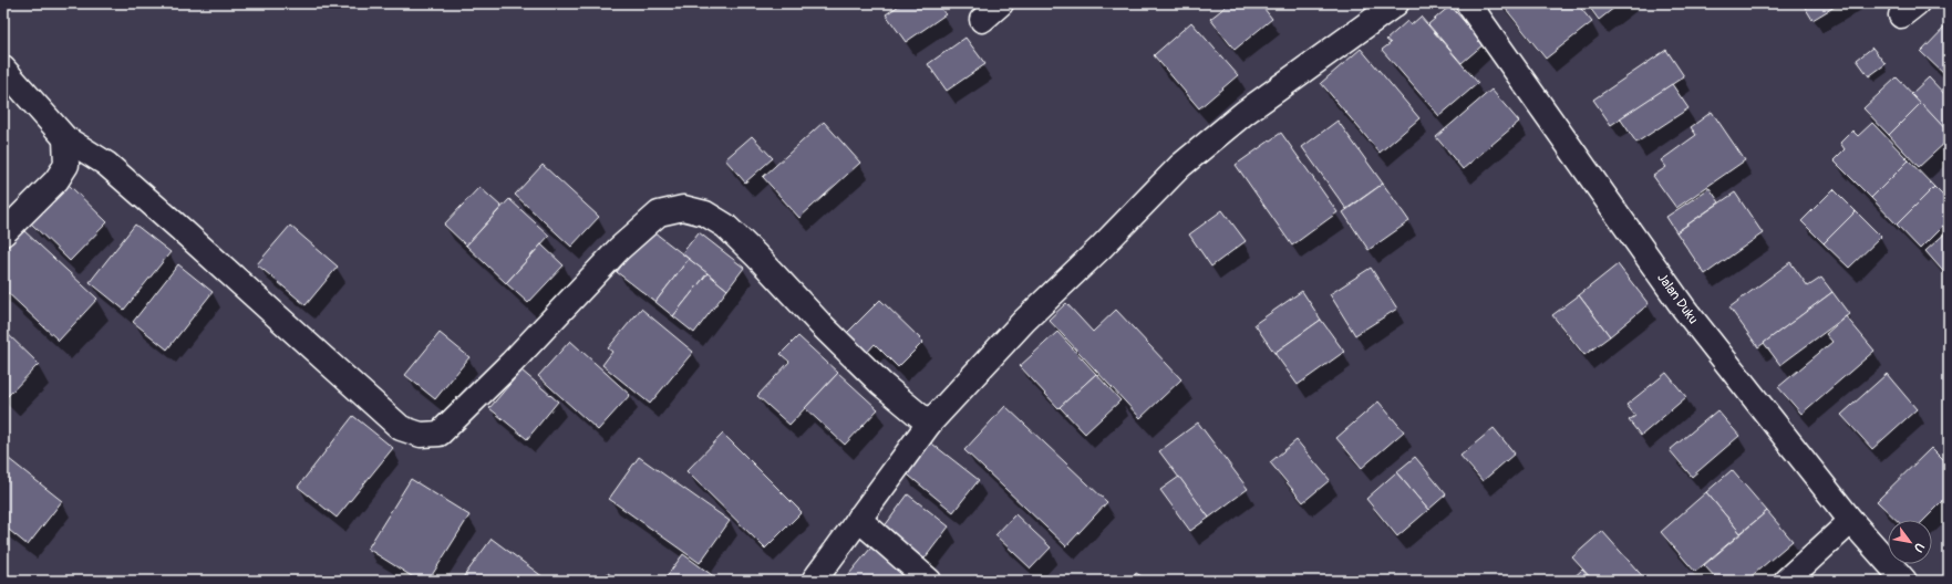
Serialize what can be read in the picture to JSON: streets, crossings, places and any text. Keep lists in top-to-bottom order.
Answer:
{
  "streets": {
    "street": ["Jalan Duku"]
  },
  "north": "bottom right"
}
